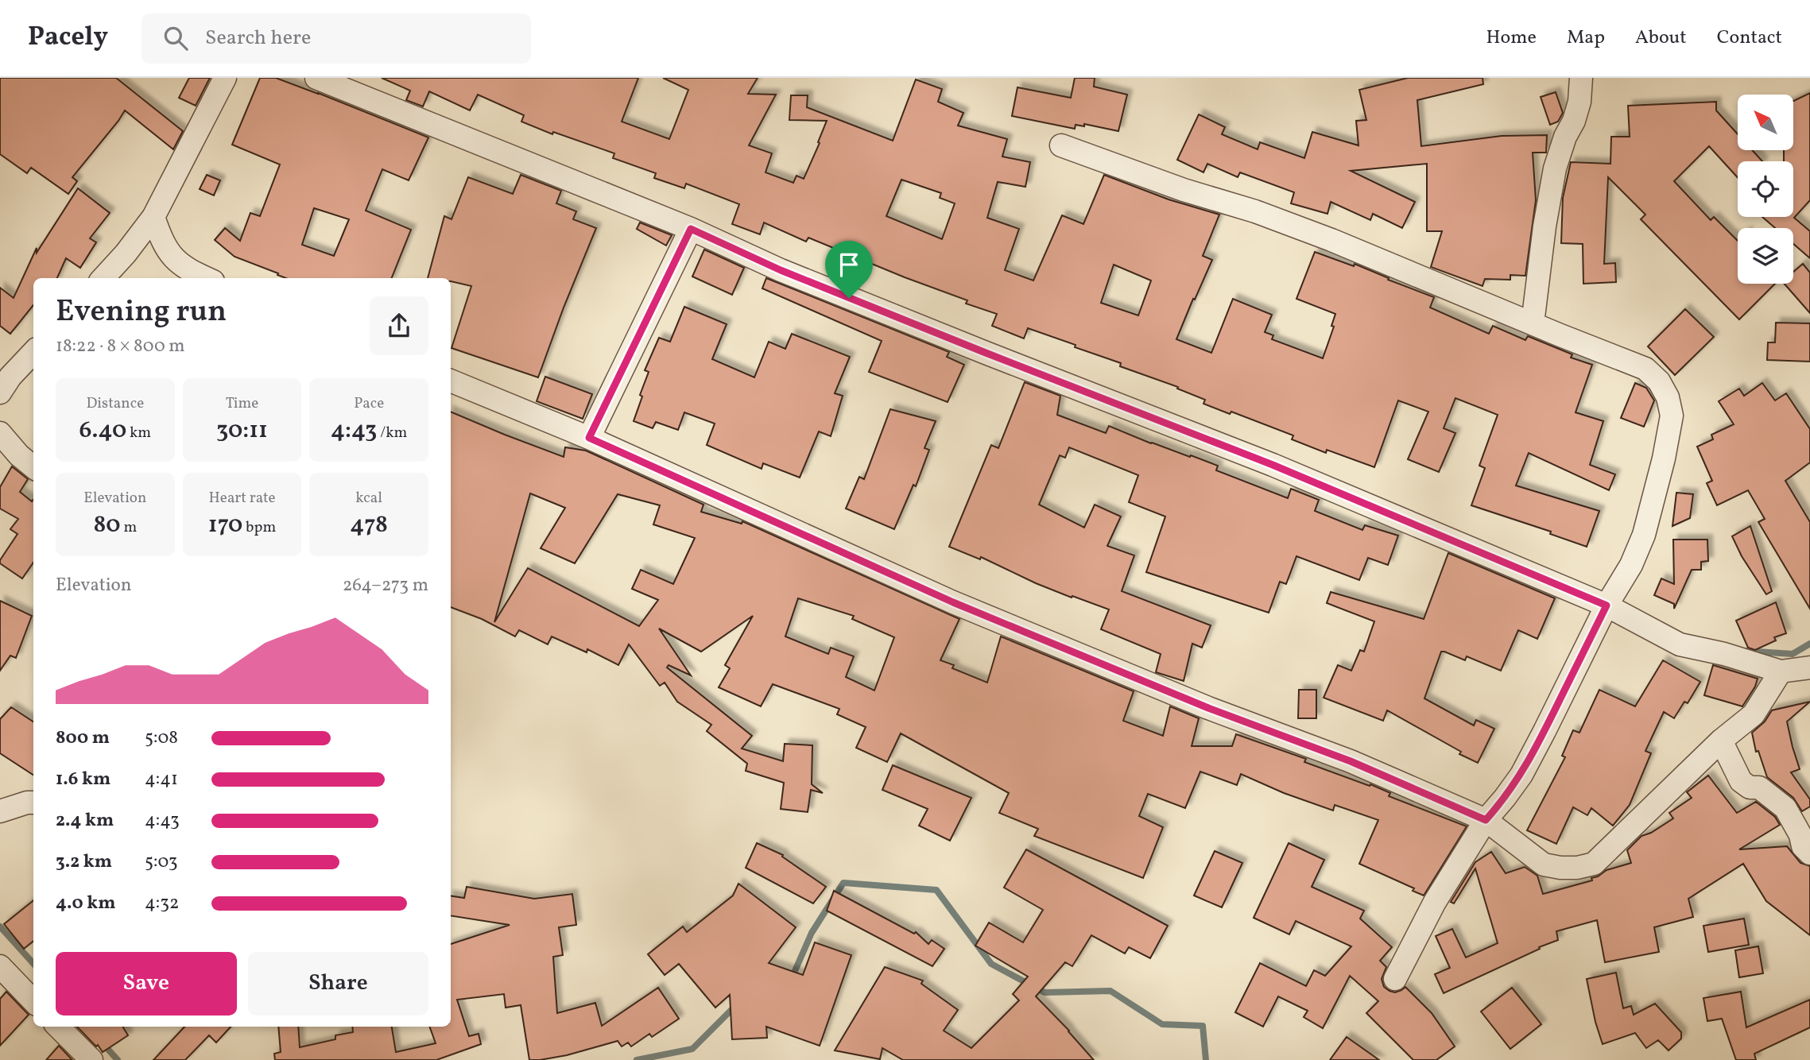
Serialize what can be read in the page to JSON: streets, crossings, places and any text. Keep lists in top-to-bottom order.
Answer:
{
  "north": "top left",
  "page": {
    "header": "Pacely",
    "search": "Search here",
    "nav": [
      "Home",
      "Map",
      "About",
      "Contact"
    ],
    "heading": ["Evening run", "18:22 · 8 × 800 m"],
    "stats": [
      ["Distance", "6.40 km"],
      ["Time", "30:11"],
      ["Pace", "4:43 /km"],
      ["Elevation", "80 m"],
      ["Heart rate", "170 bpm"],
      ["kcal", "478"]
    ],
    "chart": ["Elevation", "264–273 m"],
    "list": [
      {
        "name": "800 m",
        "note": "5:08"
      },
      {
        "name": "1.6 km",
        "note": "4:41"
      },
      {
        "name": "2.4 km",
        "note": "4:43"
      },
      {
        "name": "3.2 km",
        "note": "5:03"
      },
      {
        "name": "4.0 km",
        "note": "4:32"
      }
    ],
    "buttons": ["Save", "Share"]
  }
}
